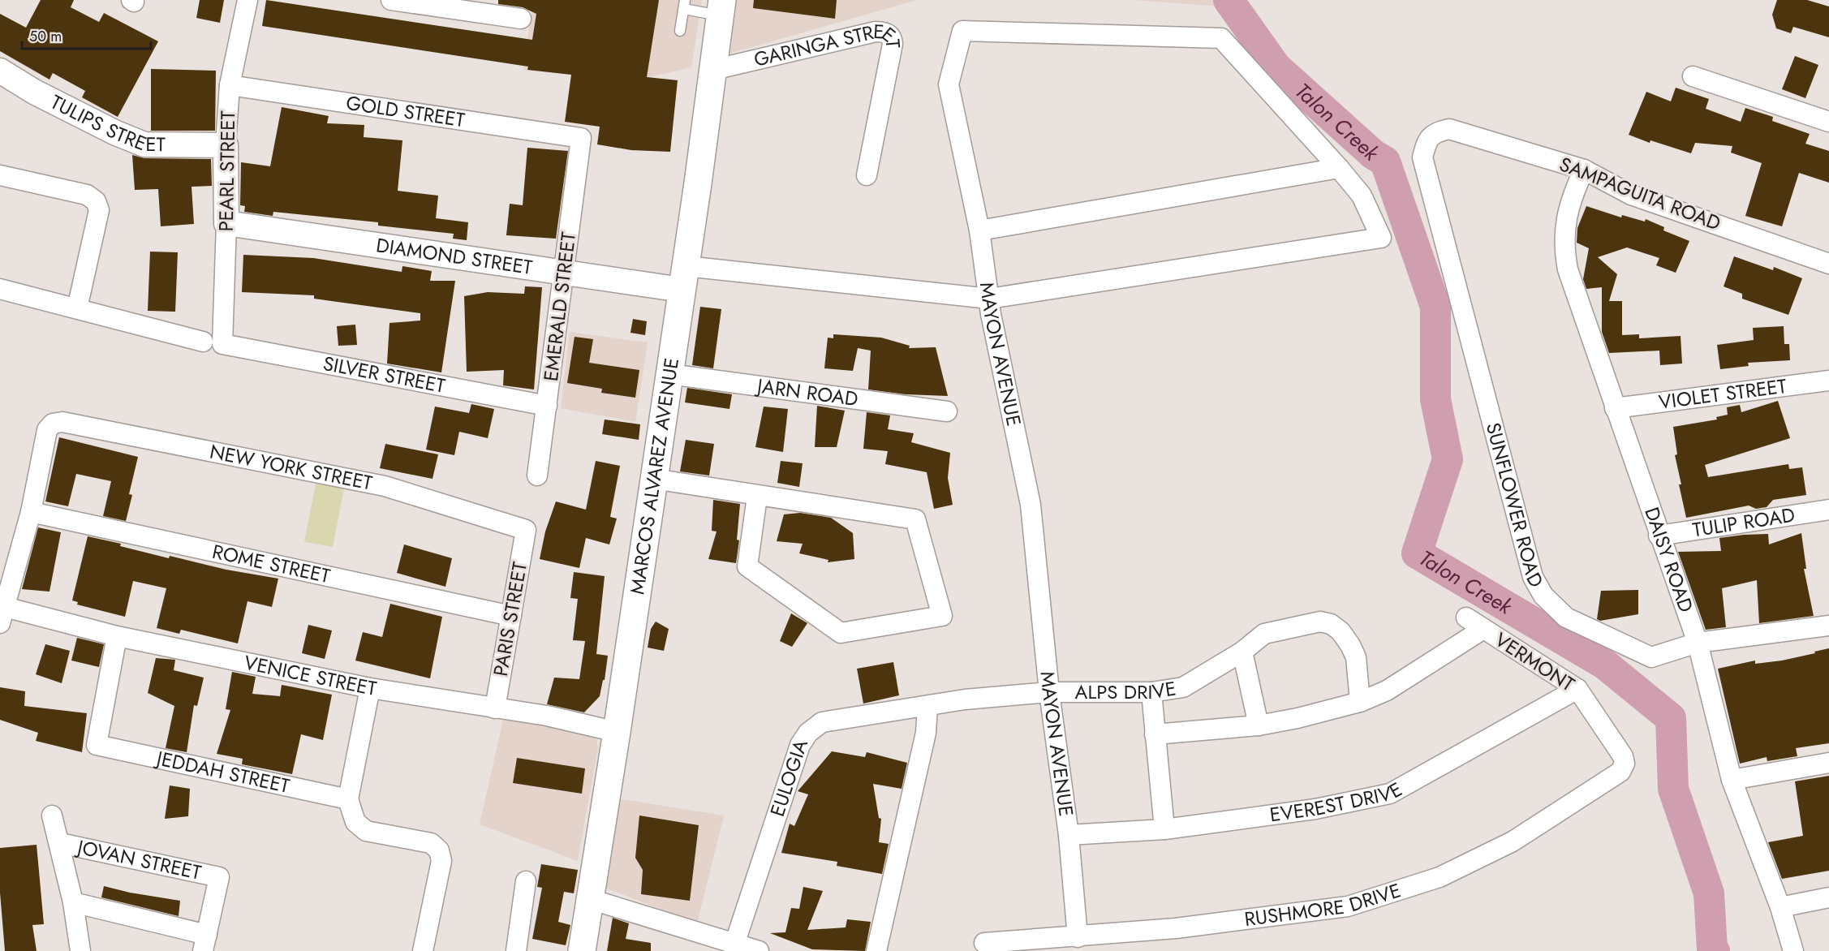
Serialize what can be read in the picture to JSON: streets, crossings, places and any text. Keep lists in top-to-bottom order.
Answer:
{
  "streets": {
    "main road": ["MARCOS ALVAREZ AVENUE"],
    "street": [
      "GARINGA STREET",
      "GOLD STREET",
      "TULIPS STREET",
      "PEARL STREET",
      "SAMPAGUITA ROAD",
      "DIAMOND STREET",
      "EMERALD STREET",
      "MAYON AVENUE",
      "SILVER STREET",
      "JARN ROAD",
      "VIOLET STREET",
      "NEW YORK STREET",
      "SUNFLOWER ROAD",
      "TULIP ROAD",
      "DAISY ROAD",
      "ROME STREET",
      "PARIS STREET",
      "VERMONT",
      "VENICE STREET",
      "ALPS DRIVE",
      "JEDDAH STREET",
      "EULOGIA",
      "EVEREST DRIVE",
      "JOVAN STREET",
      "RUSHMORE DRIVE"
    ]
  },
  "crossings": [
    ["GARINGA STREET", "MARCOS ALVAREZ AVENUE"],
    ["GOLD STREET", "PEARL STREET"],
    ["GOLD STREET", "EMERALD STREET"],
    ["TULIPS STREET", "PEARL STREET"],
    ["PEARL STREET", "DIAMOND STREET"],
    ["PEARL STREET", "SILVER STREET"],
    ["SAMPAGUITA ROAD", "SUNFLOWER ROAD"],
    ["SAMPAGUITA ROAD", "DAISY ROAD"],
    ["DIAMOND STREET", "EMERALD STREET"],
    ["DIAMOND STREET", "MARCOS ALVAREZ AVENUE"],
    ["EMERALD STREET", "SILVER STREET"],
    ["MAYON AVENUE", "ALPS DRIVE"],
    ["MAYON AVENUE", "EULOGIA"],
    ["MAYON AVENUE", "EVEREST DRIVE"],
    ["MAYON AVENUE", "RUSHMORE DRIVE"],
    ["JARN ROAD", "MARCOS ALVAREZ AVENUE"],
    ["VIOLET STREET", "DAISY ROAD"],
    ["NEW YORK STREET", "ROME STREET"],
    ["NEW YORK STREET", "PARIS STREET"],
    ["MARCOS ALVAREZ AVENUE", "VENICE STREET"],
    ["SUNFLOWER ROAD", "DAISY ROAD"],
    ["TULIP ROAD", "DAISY ROAD"],
    ["ROME STREET", "PARIS STREET"],
    ["PARIS STREET", "VENICE STREET"],
    ["VERMONT", "EVEREST DRIVE"],
    ["VERMONT", "RUSHMORE DRIVE"],
    ["VENICE STREET", "JEDDAH STREET"],
    ["ALPS DRIVE", "EULOGIA"]
  ],
  "water": ["Talon Creek"],
  "scale_bar": "50 m"
}
